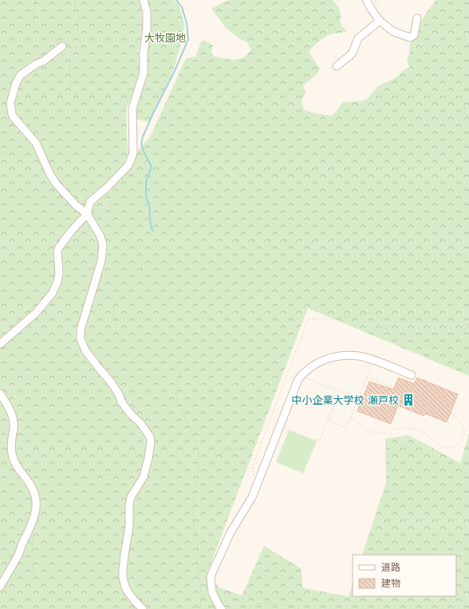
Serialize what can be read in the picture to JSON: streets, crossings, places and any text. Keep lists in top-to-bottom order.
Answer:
{
  "parks": ["大牧園地"],
  "places": {
    "building": ["中小企業大学校 瀬戸校"]
  },
  "legend": ["道路", "建物"]
}
